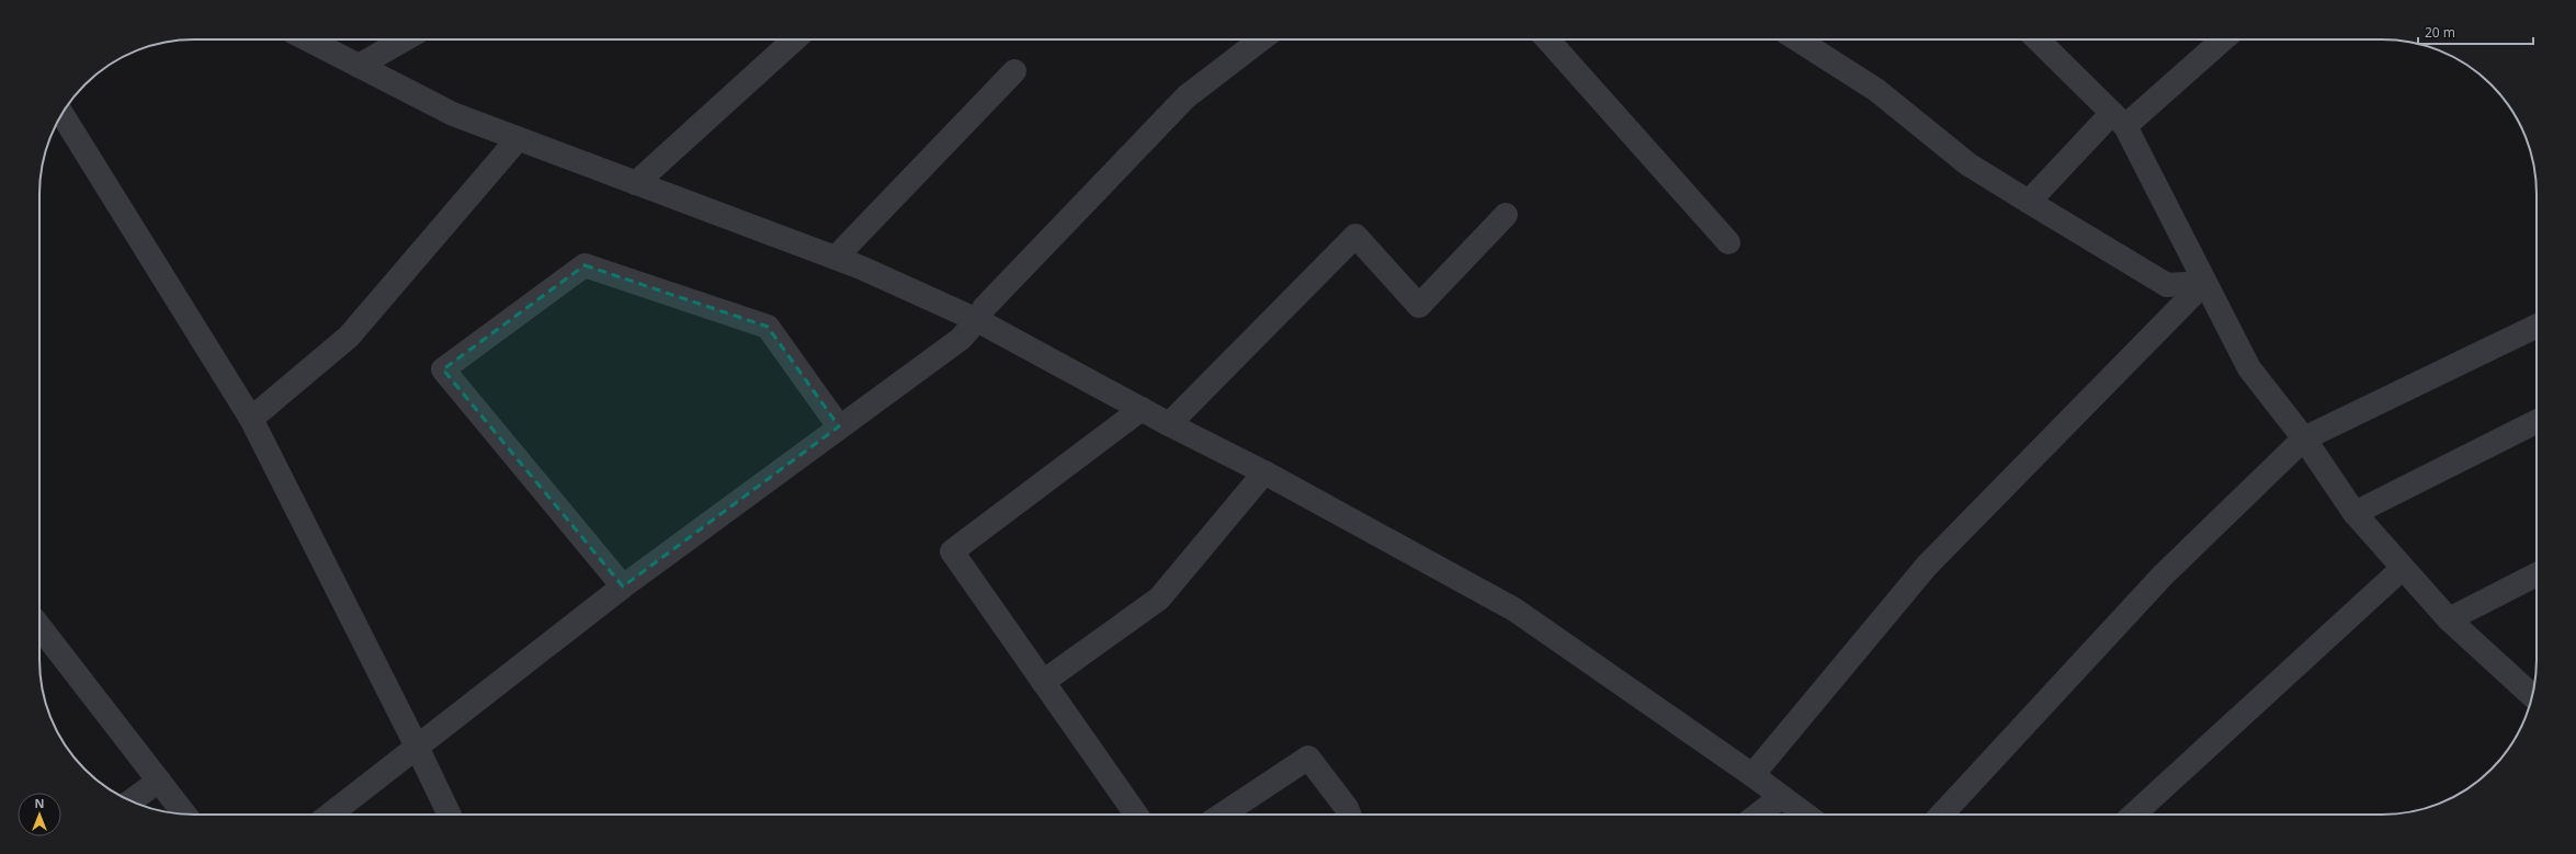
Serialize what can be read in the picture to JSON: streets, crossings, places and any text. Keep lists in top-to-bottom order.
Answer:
{
  "scale_bar": "20 m",
  "north": "top"
}
